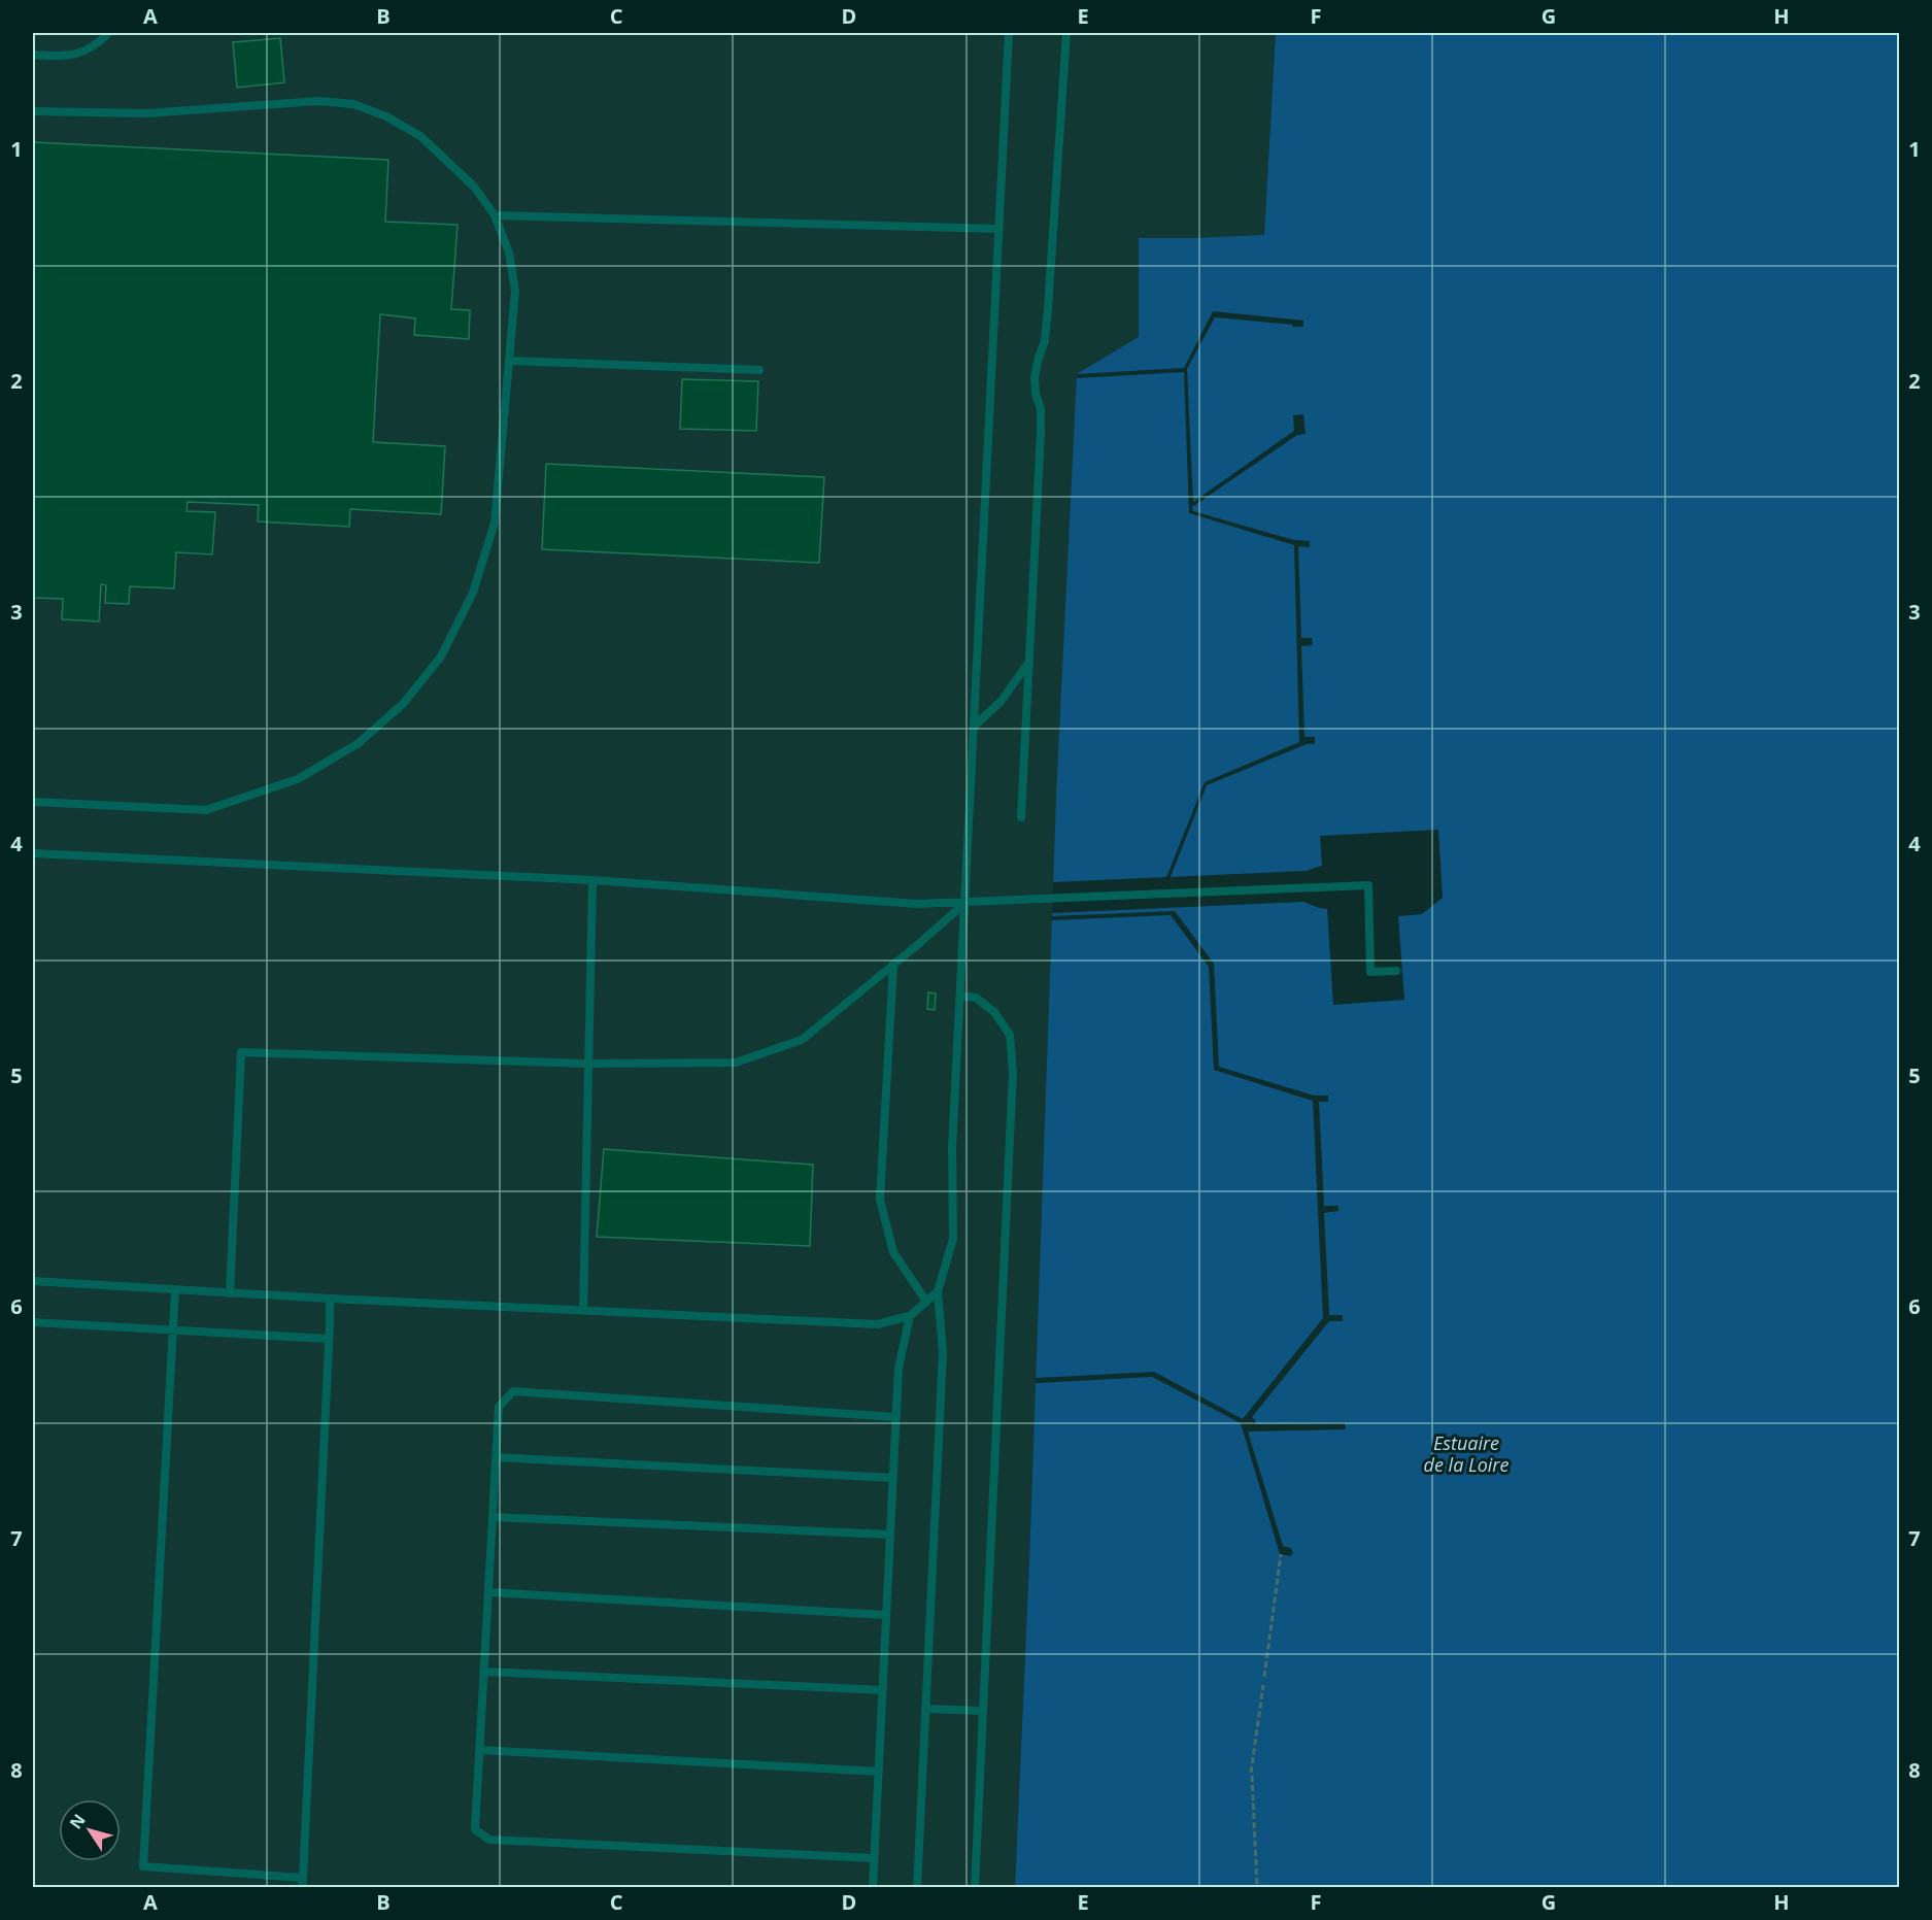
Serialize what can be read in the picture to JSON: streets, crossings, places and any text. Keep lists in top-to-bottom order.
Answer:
{
  "water": ["Estuaire de la Loire"],
  "north": "top left",
  "grid": {
    "columns": [
      "A",
      "B",
      "C",
      "D",
      "E",
      "F",
      "G",
      "H"
    ],
    "rows": [
      "1",
      "2",
      "3",
      "4",
      "5",
      "6",
      "7",
      "8"
    ]
  }
}
